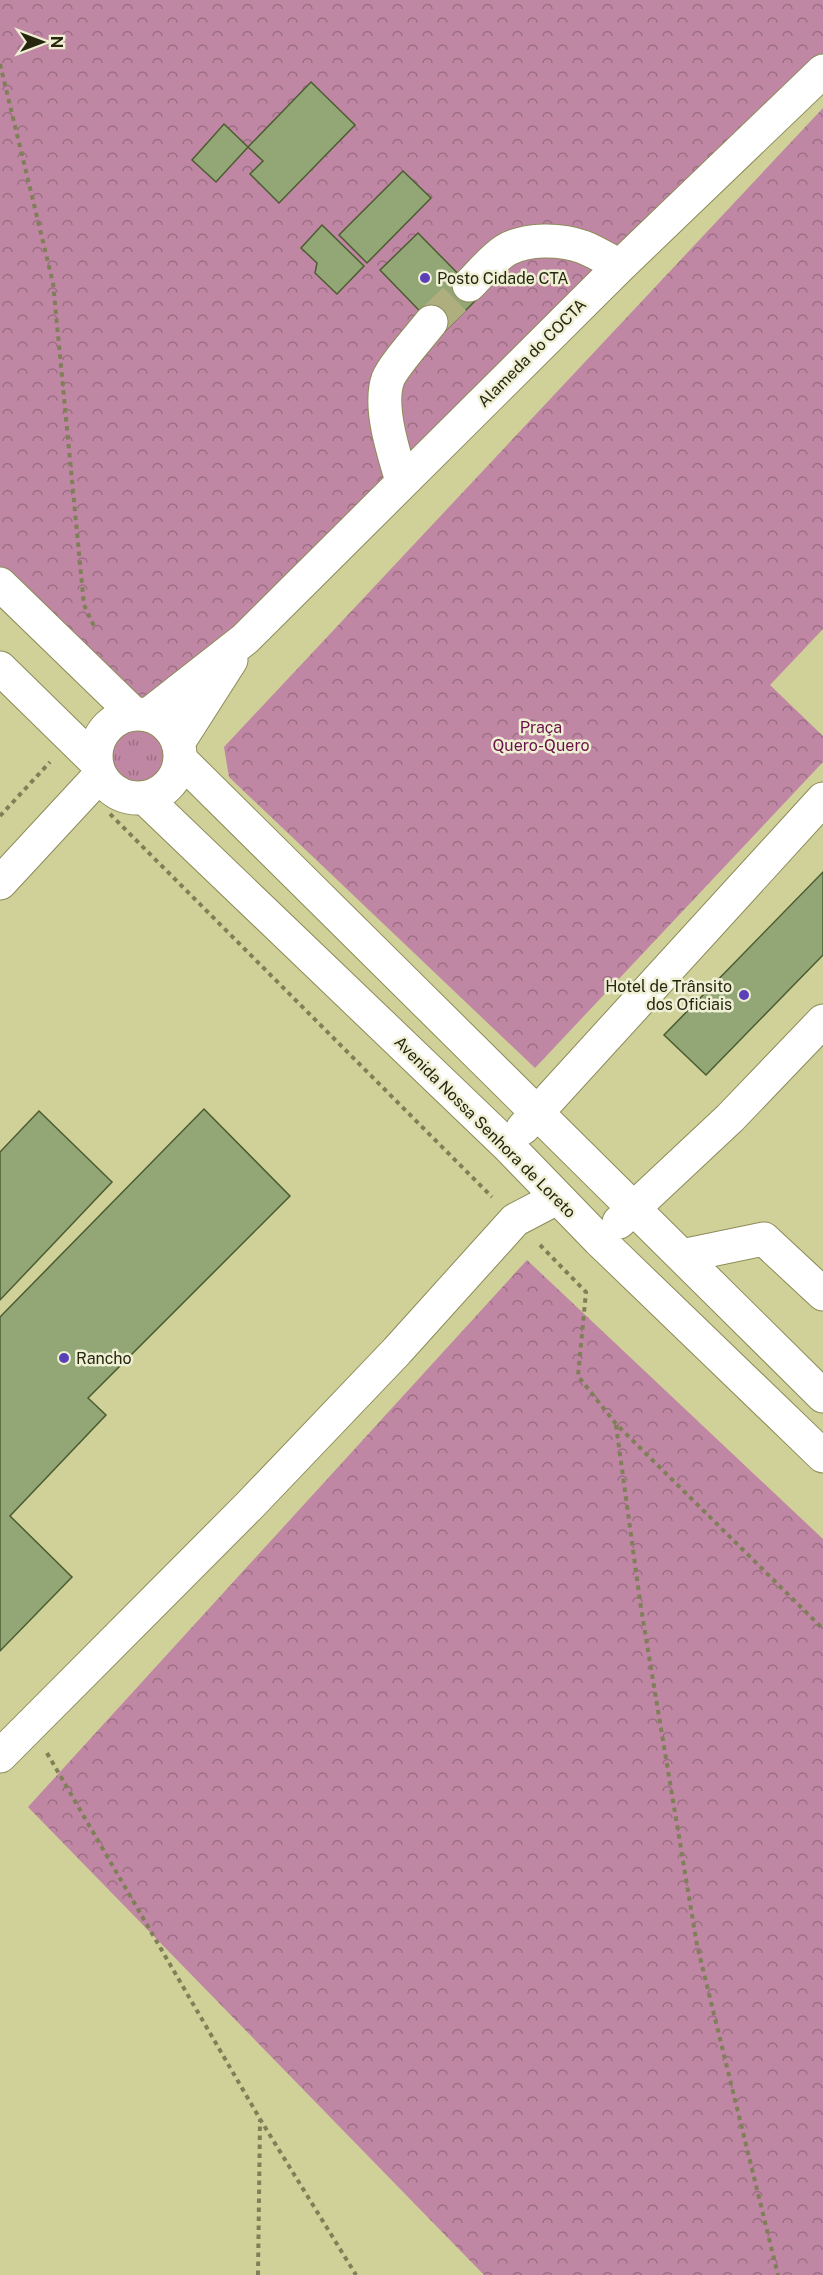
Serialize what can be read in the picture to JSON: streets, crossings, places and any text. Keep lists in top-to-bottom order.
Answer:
{
  "streets": {
    "lane": ["Alameda do COCTA", "Avenida Nossa Senhora de Loreto"]
  },
  "parks": ["Praça Quero-Quero"],
  "places": ["Posto Cidade CTA", "Hotel de Trânsito dos Oficiais", "Rancho"],
  "north": "right"
}
